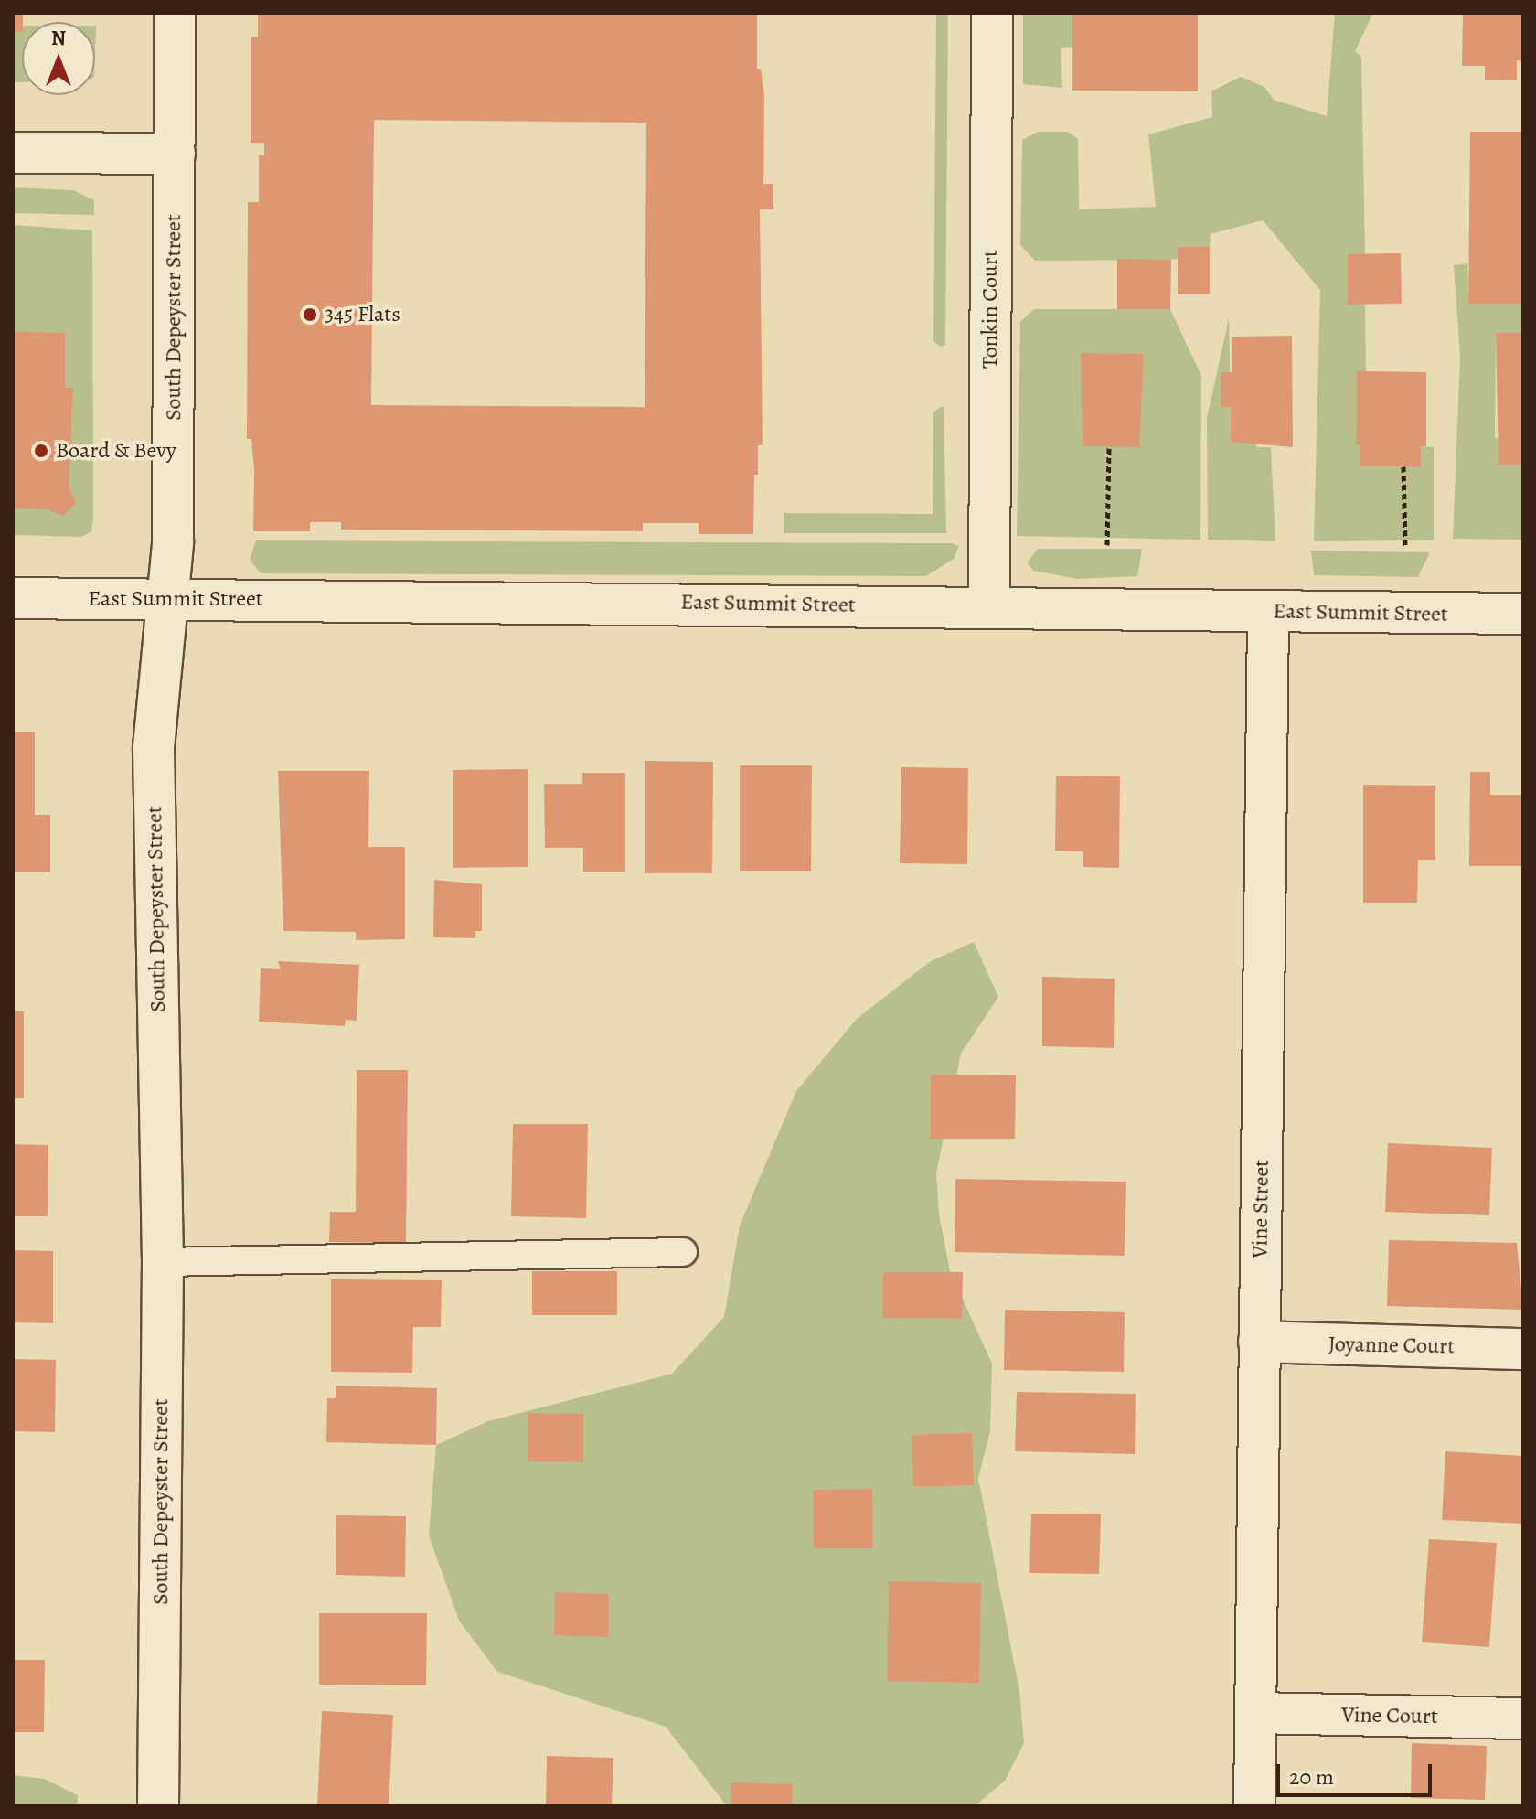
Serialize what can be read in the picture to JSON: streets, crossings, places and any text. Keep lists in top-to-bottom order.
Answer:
{
  "streets": {
    "street": [
      "Tonkin Court",
      "South Depeyster Street",
      "East Summit Street",
      "Vine Street",
      "Joyanne Court",
      "Vine Court"
    ]
  },
  "crossings": [
    ["Tonkin Court", "East Summit Street"],
    ["South Depeyster Street", "East Summit Street"],
    ["East Summit Street", "Vine Street"],
    ["Vine Street", "Joyanne Court"],
    ["Vine Street", "Vine Court"]
  ],
  "places": ["345 Flats", "Board & Bevy"],
  "scale_bar": "20 m",
  "north": "top"
}
